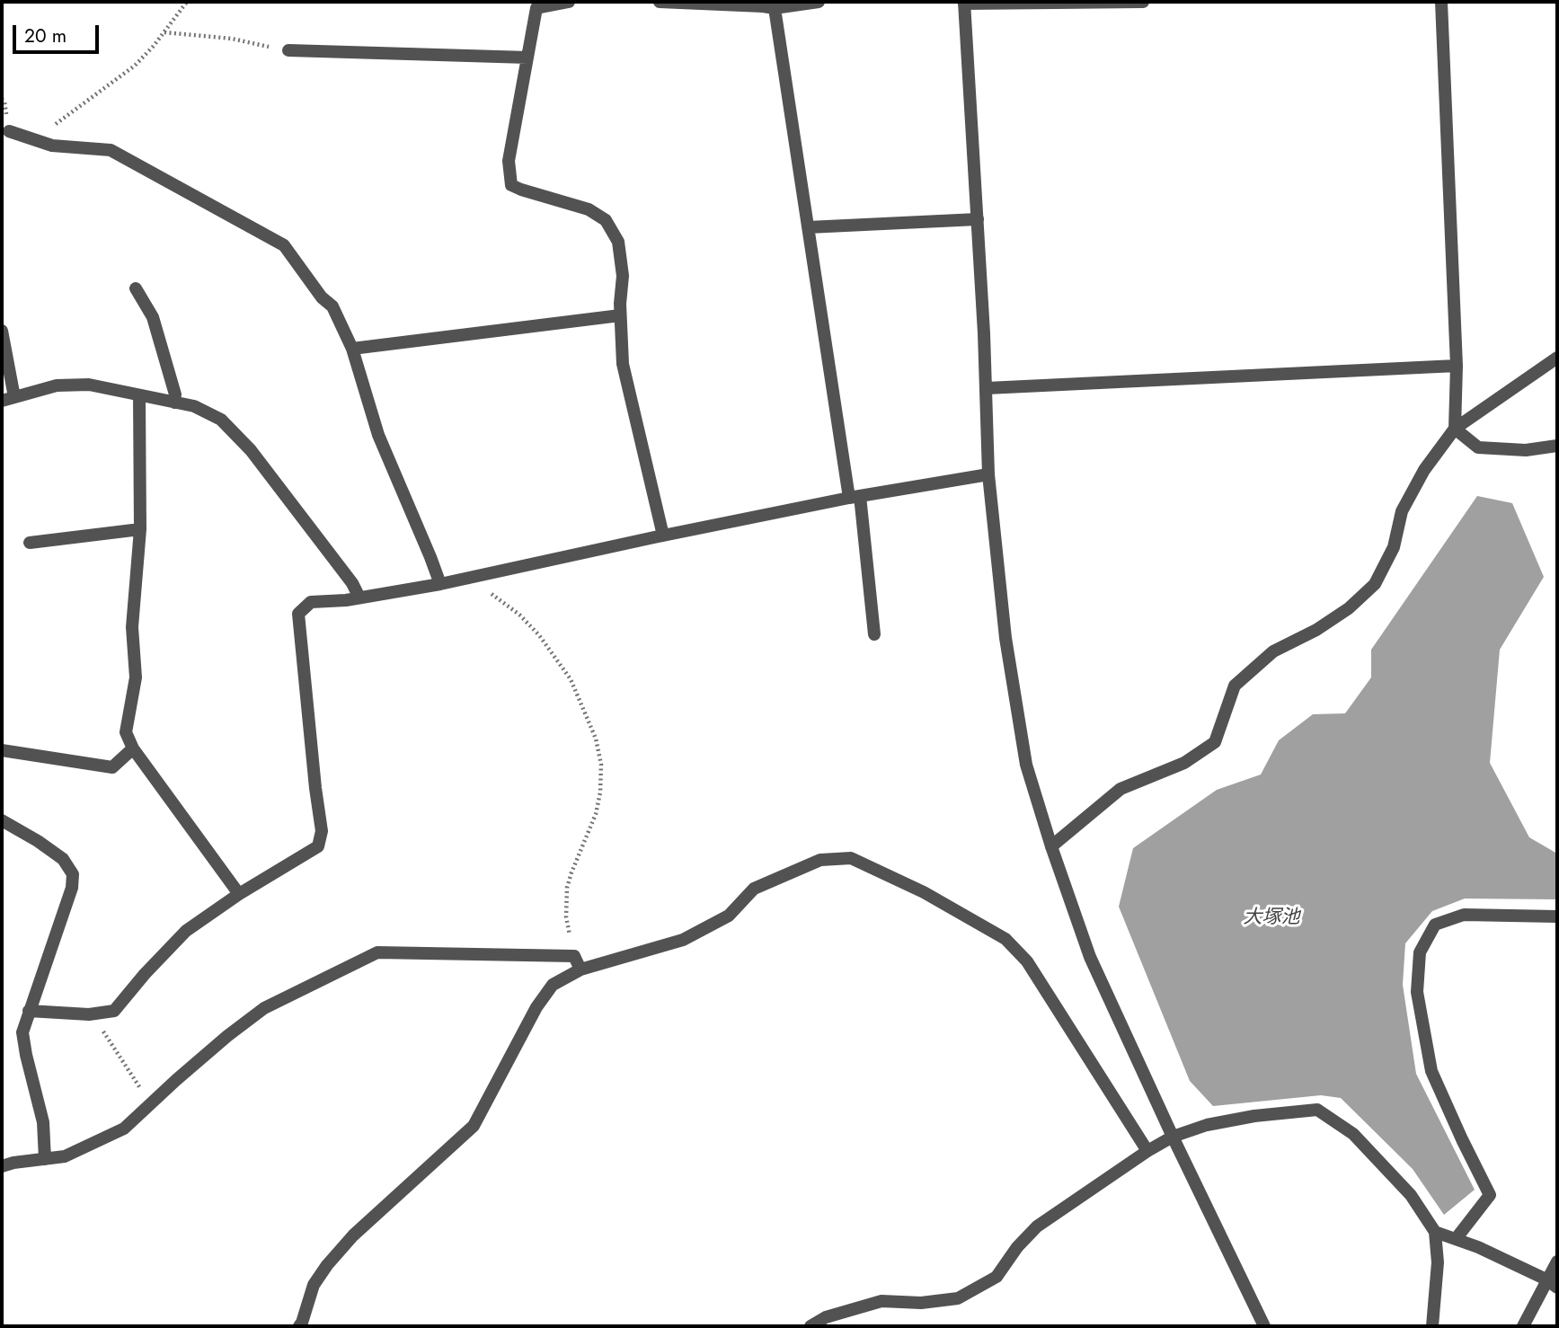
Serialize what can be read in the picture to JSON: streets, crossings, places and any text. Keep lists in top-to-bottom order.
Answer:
{
  "water": ["大塚池"],
  "scale_bar": "20 m"
}
